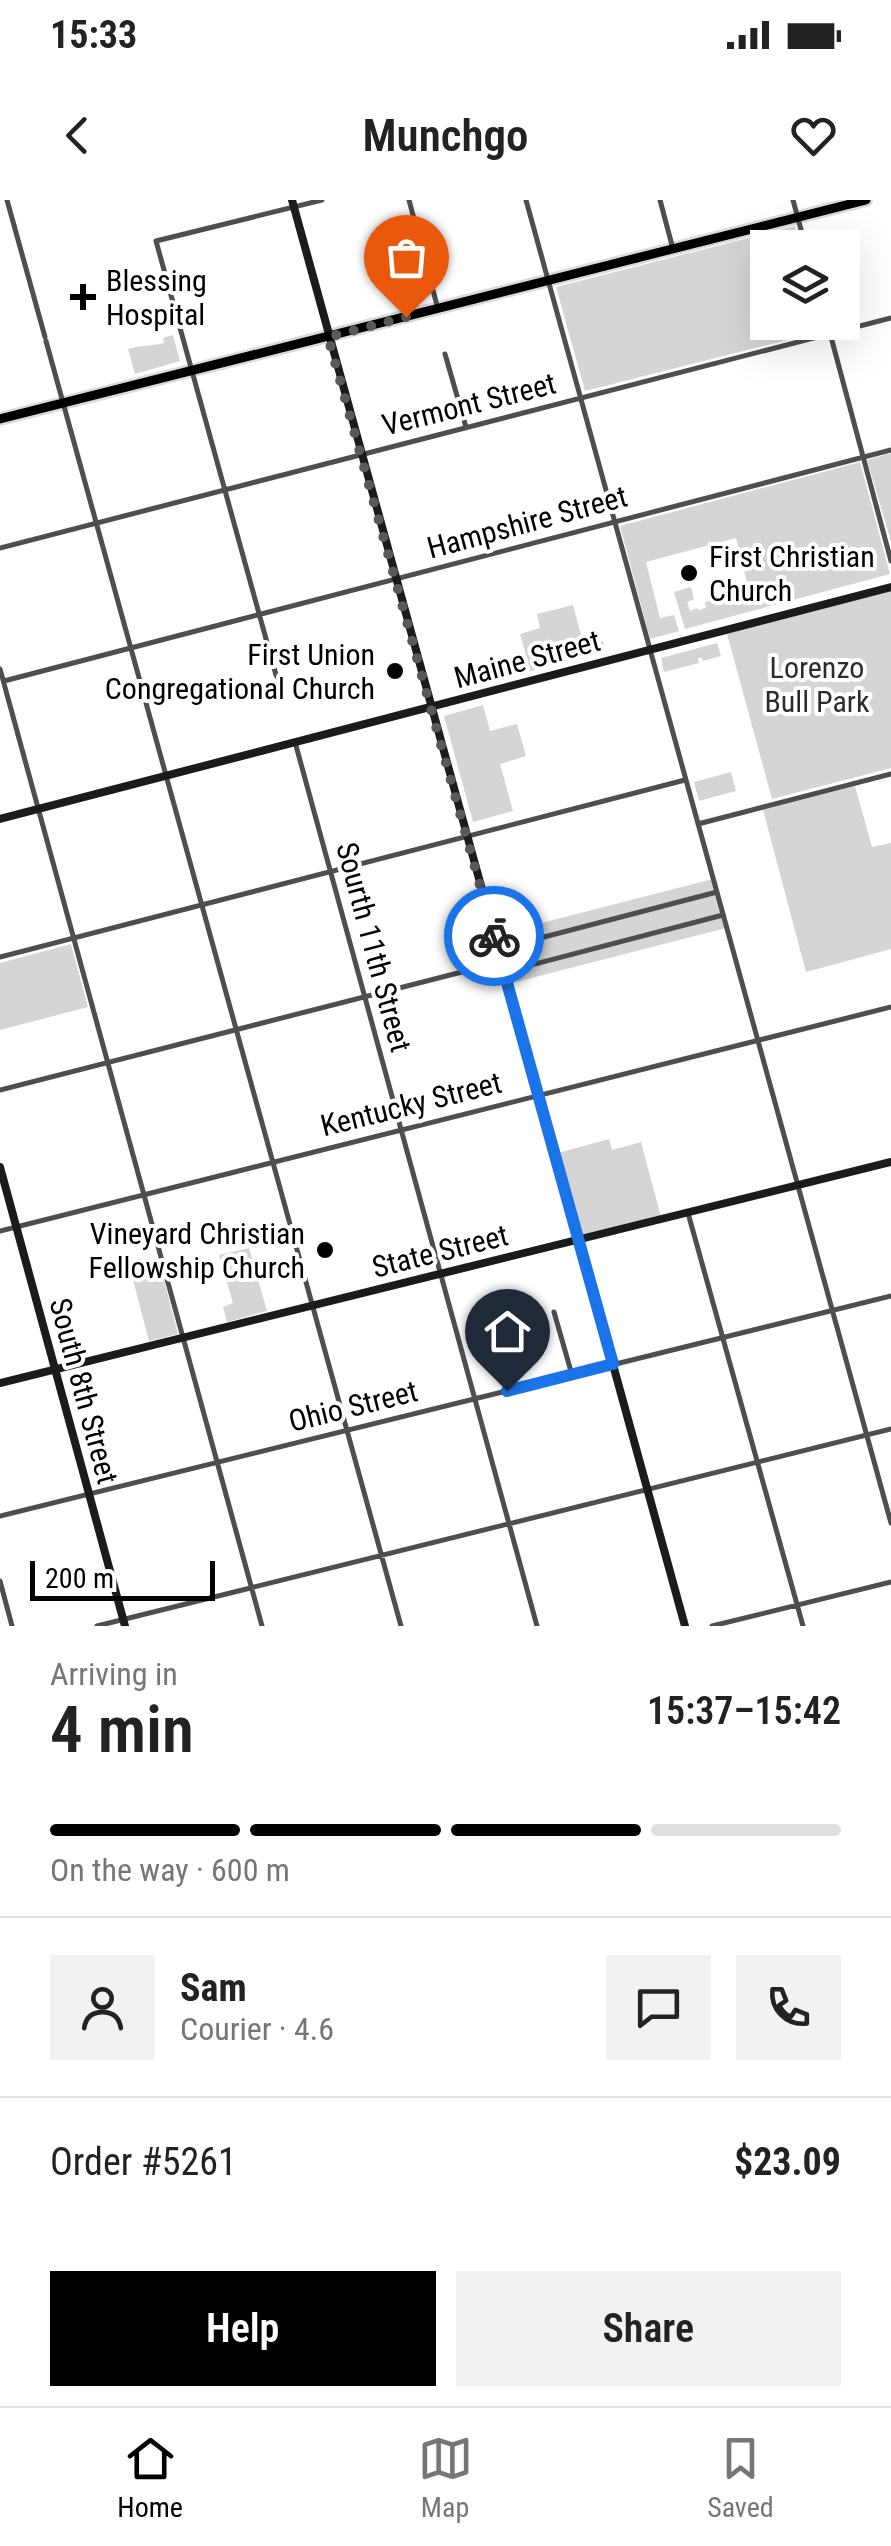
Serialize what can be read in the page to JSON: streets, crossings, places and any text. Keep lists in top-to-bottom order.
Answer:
{
  "streets": {
    "street": [
      "Vermont Street",
      "Hampshire Street",
      "Maine Street",
      "Sourth 11th Street",
      "Kentucky Street",
      "State Street",
      "South 8th Street",
      "Ohio Street"
    ]
  },
  "crossings": [
    ["Maine Street", "Sourth 11th Street"],
    ["Sourth 11th Street", "Kentucky Street"],
    ["Sourth 11th Street", "State Street"],
    ["Sourth 11th Street", "Ohio Street"],
    ["Kentucky Street", "South 8th Street"],
    ["State Street", "South 8th Street"],
    ["South 8th Street", "Ohio Street"]
  ],
  "parks": ["Lorenzo Bull Park"],
  "places": {
    "health": ["Blessing Hospital"],
    "other": ["First Christian Church", "First Union Congregational Church", "Vineyard Christian Fellowship Church"]
  },
  "scale_bar": "200 m",
  "page": {
    "status": "15:33",
    "header": "Munchgo",
    "scale": "200 m",
    "heading": ["4 min", "Arriving in", "15:37–15:42"],
    "panel": [
      "Sam",
      "Courier · 4.6",
      "Order #5261",
      "$23.09"
    ],
    "bar": "On the way · 600 m",
    "buttons": ["Help", "Share"],
    "tabs": ["Home", "Map", "Saved"]
  }
}
